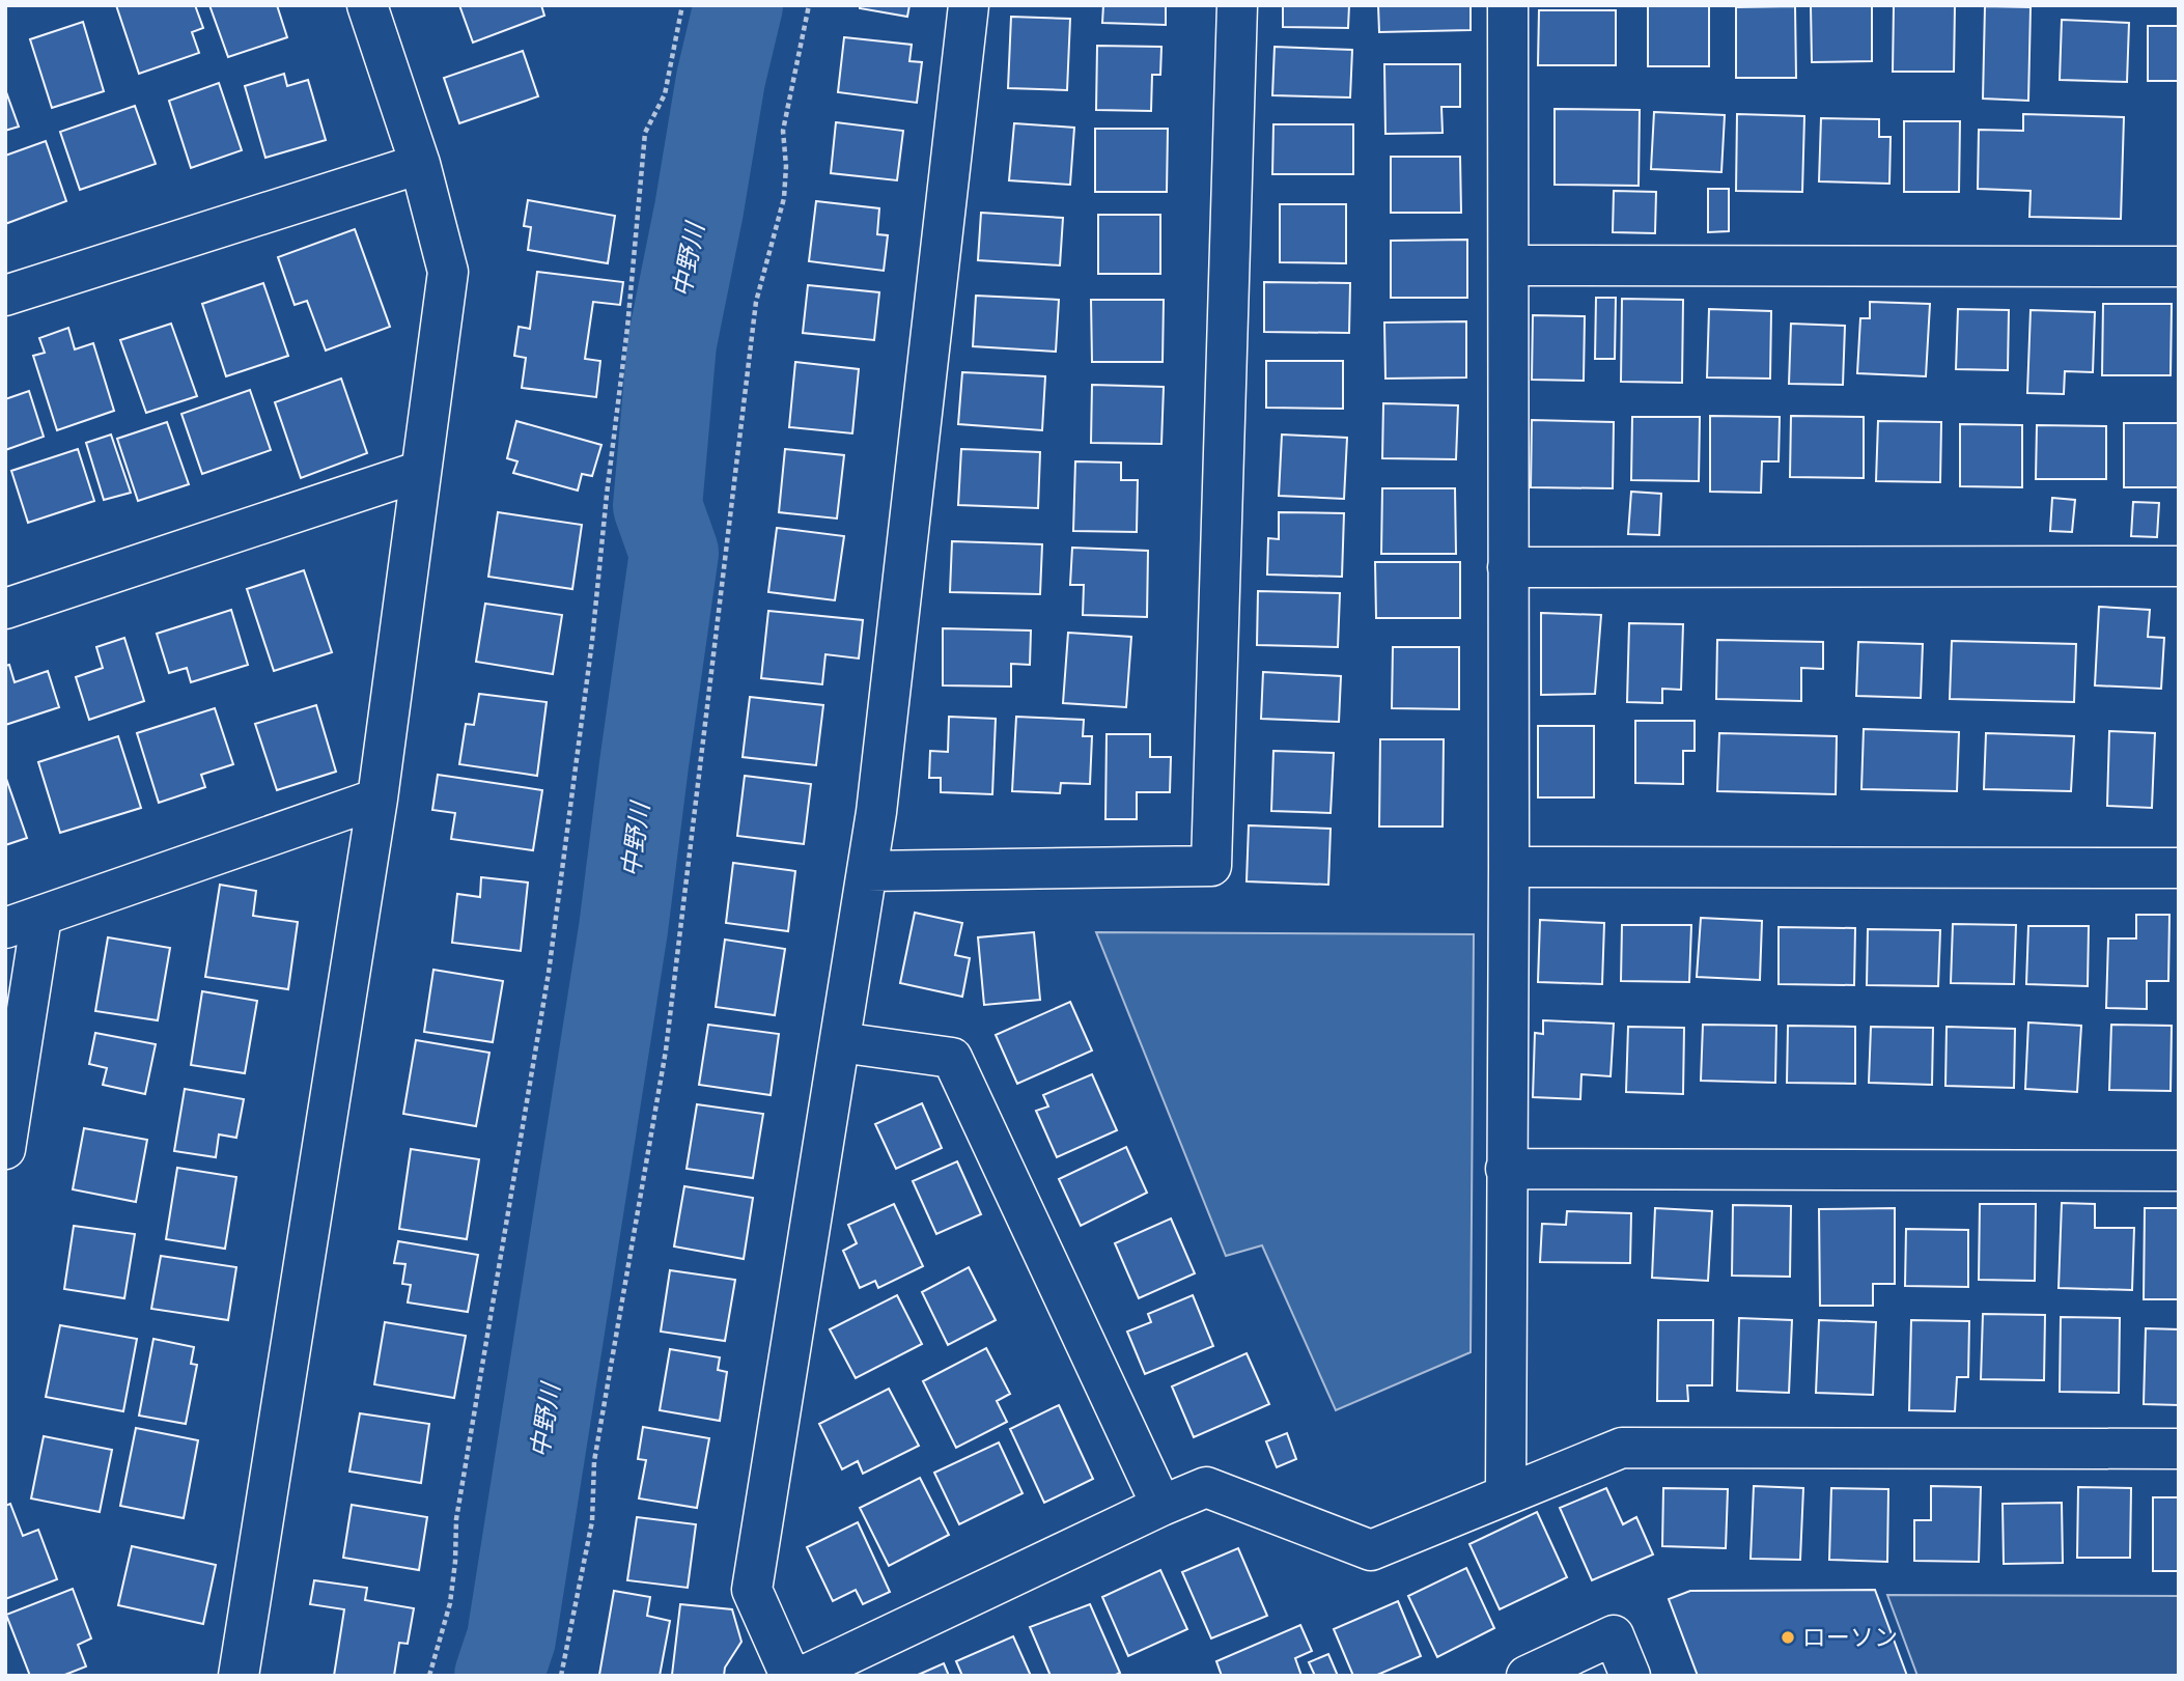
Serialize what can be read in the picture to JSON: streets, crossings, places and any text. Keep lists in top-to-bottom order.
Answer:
{
  "water": ["中野川"],
  "places": ["ローソン"]
}
